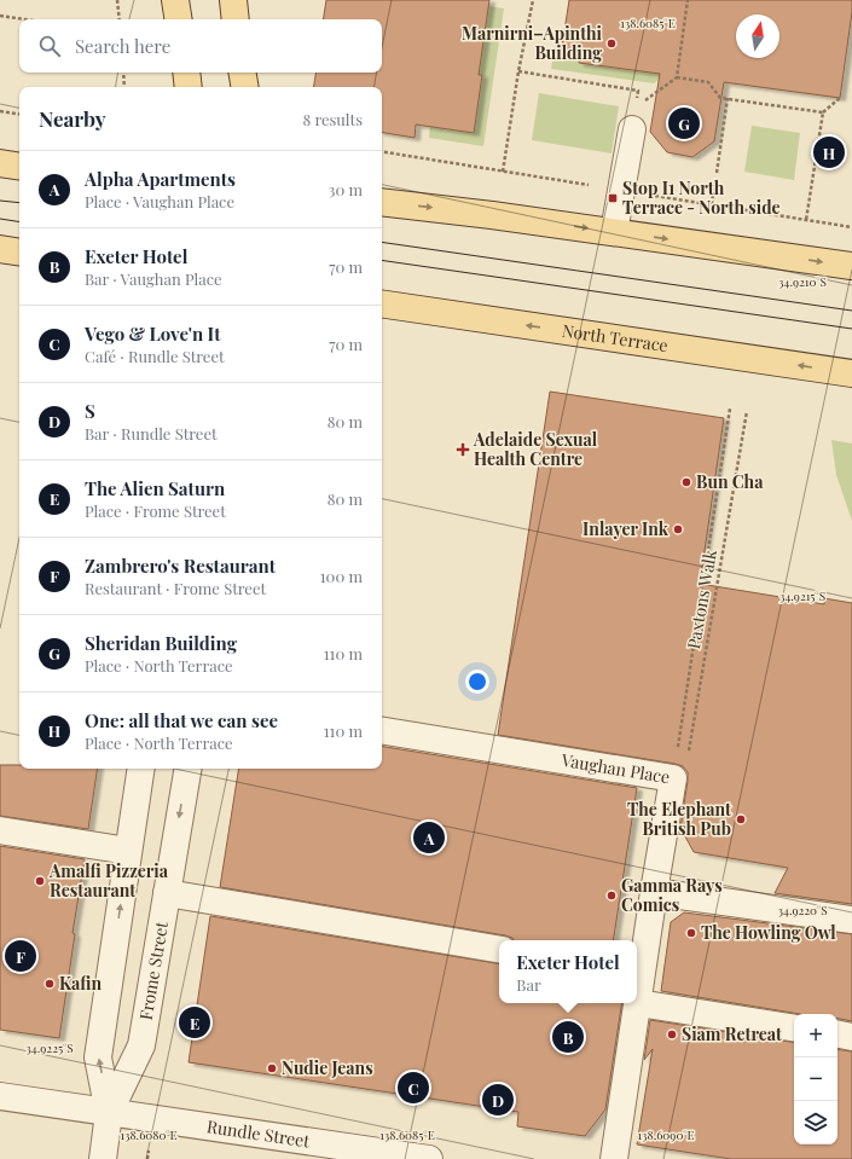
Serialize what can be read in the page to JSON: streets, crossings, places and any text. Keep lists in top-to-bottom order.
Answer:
{
  "streets": {
    "main road": ["North Terrace"],
    "street": ["Vaughan Place", "Frome Street", "Rundle Street"],
    "path": ["Paxtons Walk"]
  },
  "crossings": [
    ["Paxtons Walk", "Vaughan Place"],
    ["Frome Street", "Rundle Street"]
  ],
  "places": {
    "other": [
      "Marnirni–Apinthi Building",
      "Bun Cha",
      "Inlayer Ink",
      "The Elephant British Pub",
      "Amalfi Pizzeria Restaurant",
      "Gamma Rays Comics",
      "The Howling Owl",
      "Kafin",
      "Siam Retreat",
      "Nudie Jeans"
    ],
    "transit": ["Stop I1 North Terrace - North side"],
    "health": ["Adelaide Sexual Health Centre"]
  },
  "north": "top",
  "page": {
    "search": "Search here",
    "heading": ["Nearby", "8 results"],
    "pins": [
      "G",
      "H",
      "A",
      "F",
      "E",
      "B",
      "C",
      "D"
    ],
    "list": [
      {
        "mark": "A",
        "name": "Alpha Apartments",
        "note": "Place · Vaughan Place",
        "value": "30 m"
      },
      {
        "mark": "B",
        "name": "Exeter Hotel",
        "note": "Bar · Vaughan Place",
        "value": "70 m"
      },
      {
        "mark": "C",
        "name": "Vego & Love'n It",
        "note": "Café · Rundle Street",
        "value": "70 m"
      },
      {
        "mark": "D",
        "name": "S",
        "note": "Bar · Rundle Street",
        "value": "80 m"
      },
      {
        "mark": "E",
        "name": "The Alien Saturn",
        "note": "Place · Frome Street",
        "value": "80 m"
      },
      {
        "mark": "F",
        "name": "Zambrero's Restaurant",
        "note": "Restaurant · Frome Street",
        "value": "100 m"
      },
      {
        "mark": "G",
        "name": "Sheridan Building",
        "note": "Place · North Terrace",
        "value": "110 m"
      },
      {
        "mark": "H",
        "name": "One: all that we can see",
        "note": "Place · North Terrace",
        "value": "110 m"
      }
    ],
    "popup": ["Exeter Hotel", "Bar"],
    "map_buttons": ["+", "−"]
  },
  "coordinates": [
    "138.6085°E",
    "34.9210°S",
    "34.9215°S",
    "34.9220°S",
    "34.9225°S",
    "138.6080°E",
    "138.6090°E"
  ]
}
